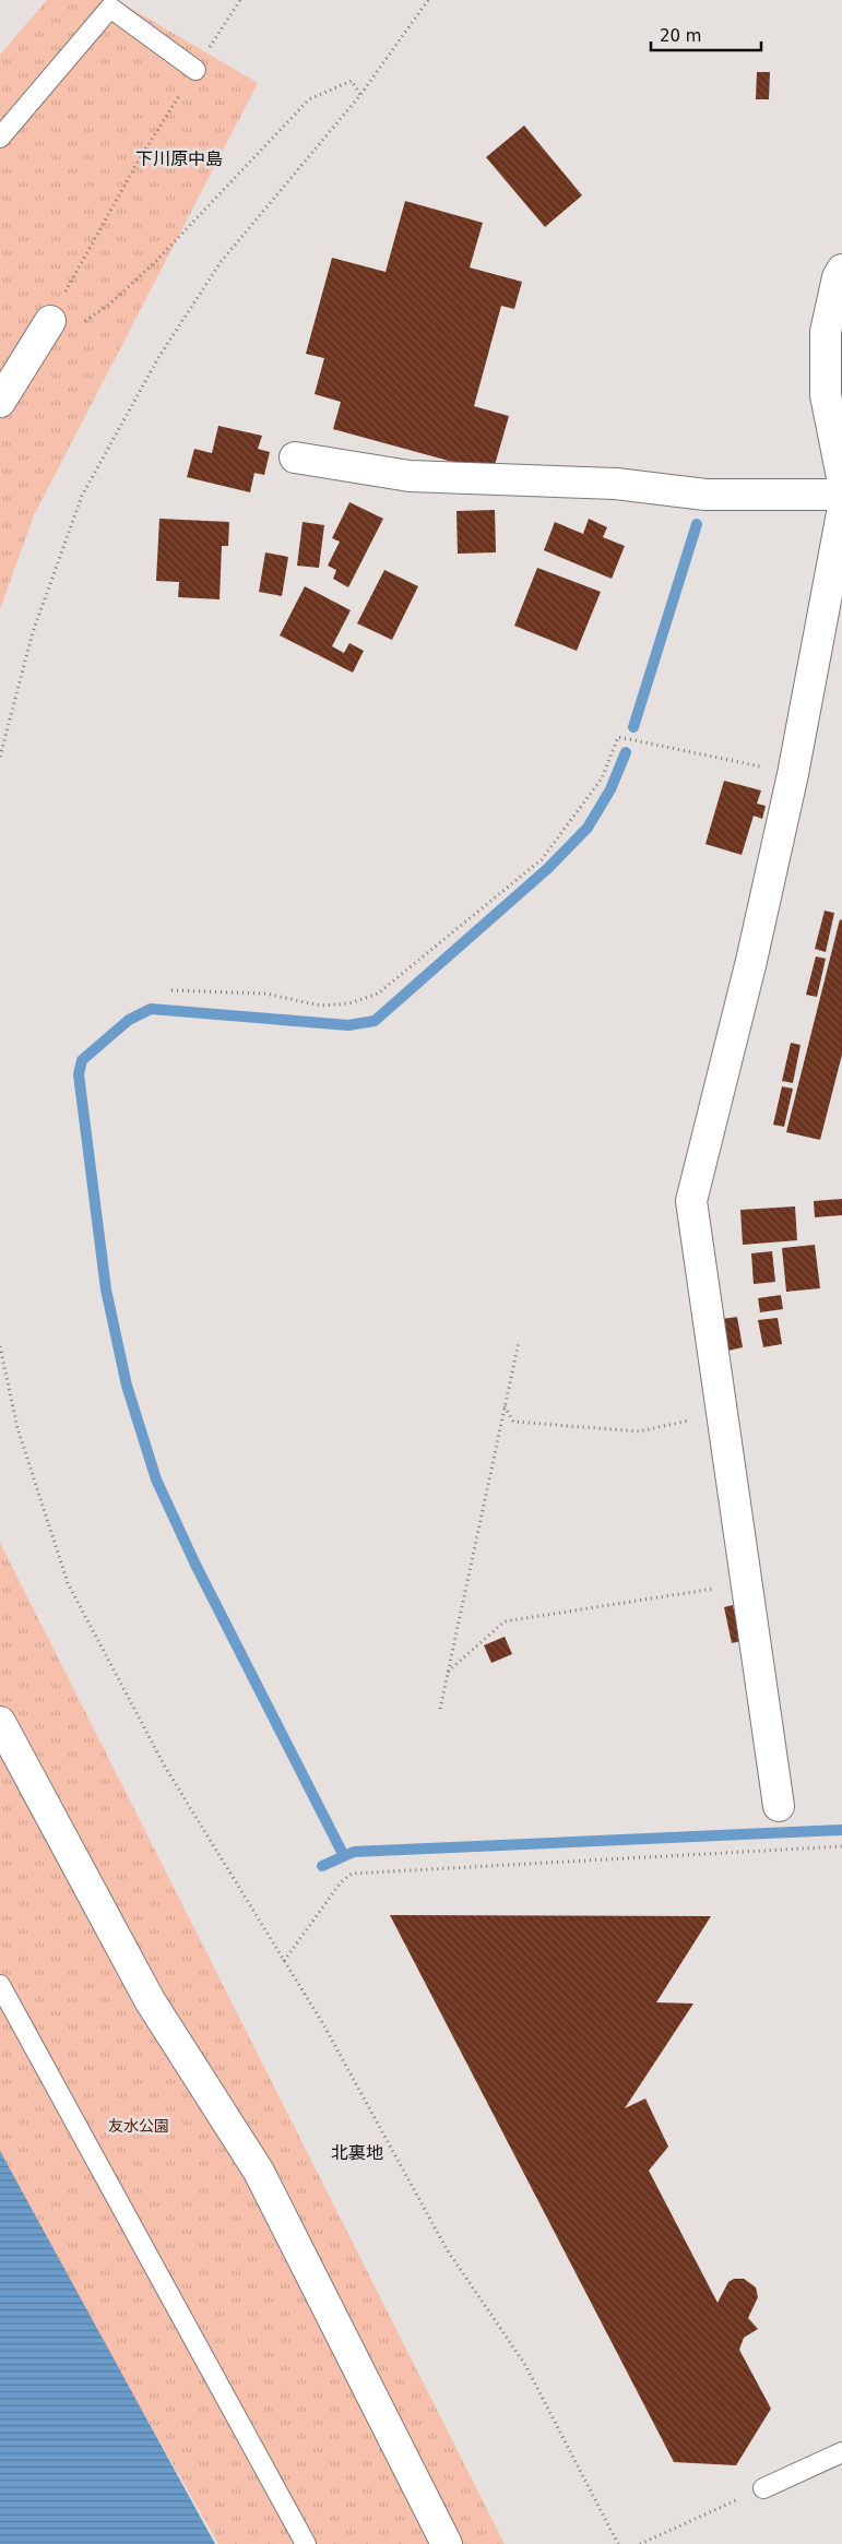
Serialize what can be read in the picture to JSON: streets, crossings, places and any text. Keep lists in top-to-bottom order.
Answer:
{
  "districts": ["下川原中島", "北裏地"],
  "parks": ["友水公園"],
  "scale_bar": "20 m"
}
